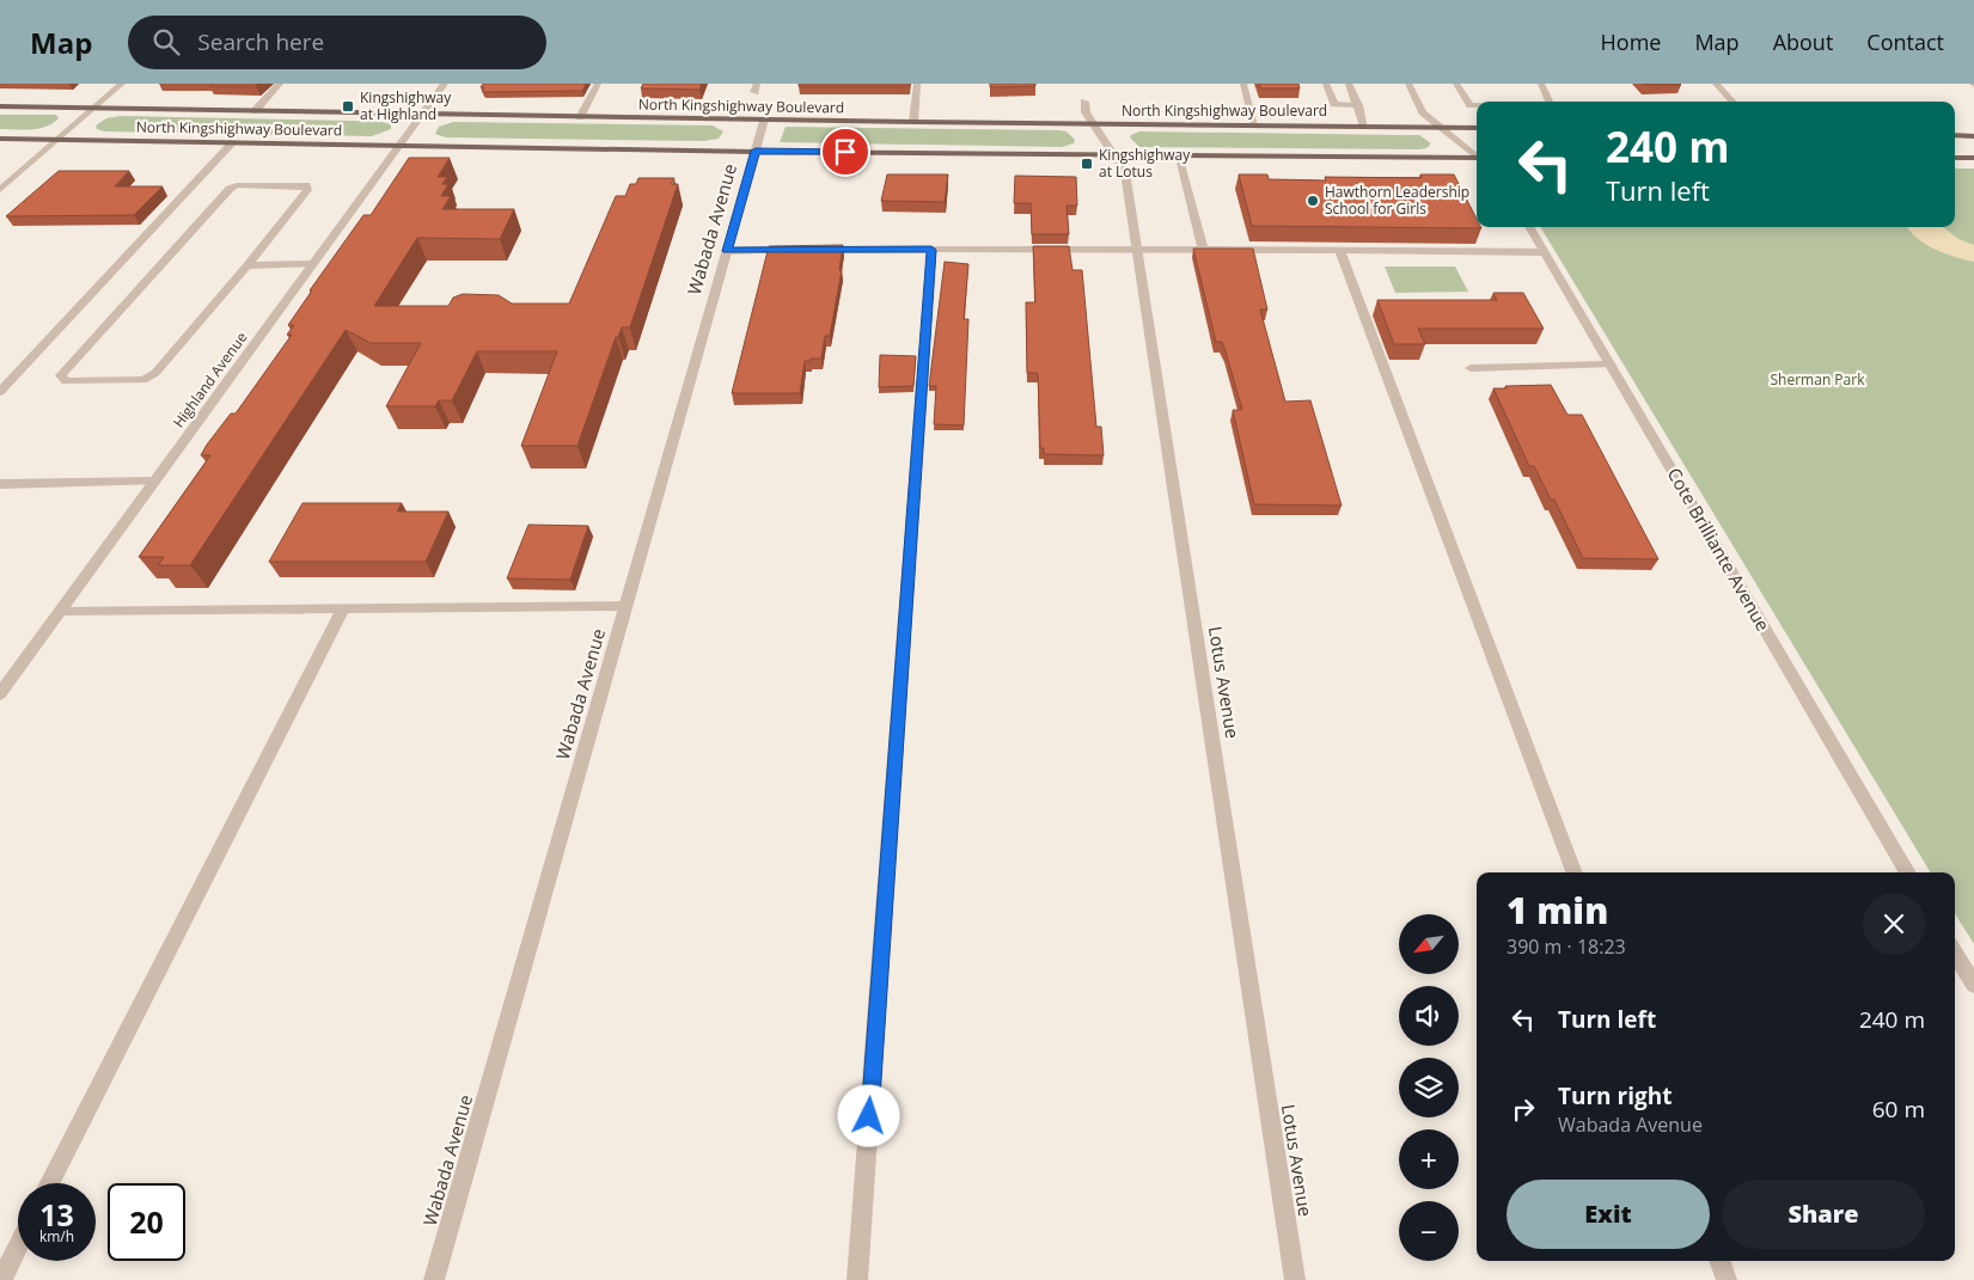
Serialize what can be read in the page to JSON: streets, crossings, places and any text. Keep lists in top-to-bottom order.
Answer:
{
  "streets": {
    "main road": ["North Kingshighway Boulevard"],
    "street": [
      "Wabada Avenue",
      "Highland Avenue",
      "Cote Brilliante Avenue",
      "Lotus Avenue"
    ]
  },
  "crossings": [
    ["North Kingshighway Boulevard", "Wabada Avenue"],
    ["North Kingshighway Boulevard", "Highland Avenue"],
    ["North Kingshighway Boulevard", "Lotus Avenue"]
  ],
  "parks": ["Sherman Park"],
  "places": {
    "transit": ["Kingshighway at Highland", "Kingshighway at Lotus"],
    "other": ["Hawthorn Leadership School for Girls"]
  },
  "north": "bottom left",
  "page": {
    "header": "Map",
    "search": "Search here",
    "nav": [
      "Home",
      "Map",
      "About",
      "Contact"
    ],
    "turn": ["240 m", "Turn left"],
    "heading": ["1 min", "390 m · 18:23"],
    "map_buttons": ["+", "−"],
    "list": [
      {
        "name": "Turn left",
        "value": "240 m"
      },
      {
        "name": "Turn right",
        "note": "Wabada Avenue",
        "value": "60 m"
      }
    ],
    "buttons": ["Exit", "Share"],
    "speed": "13 km/h",
    "limit": "20"
  }
}
